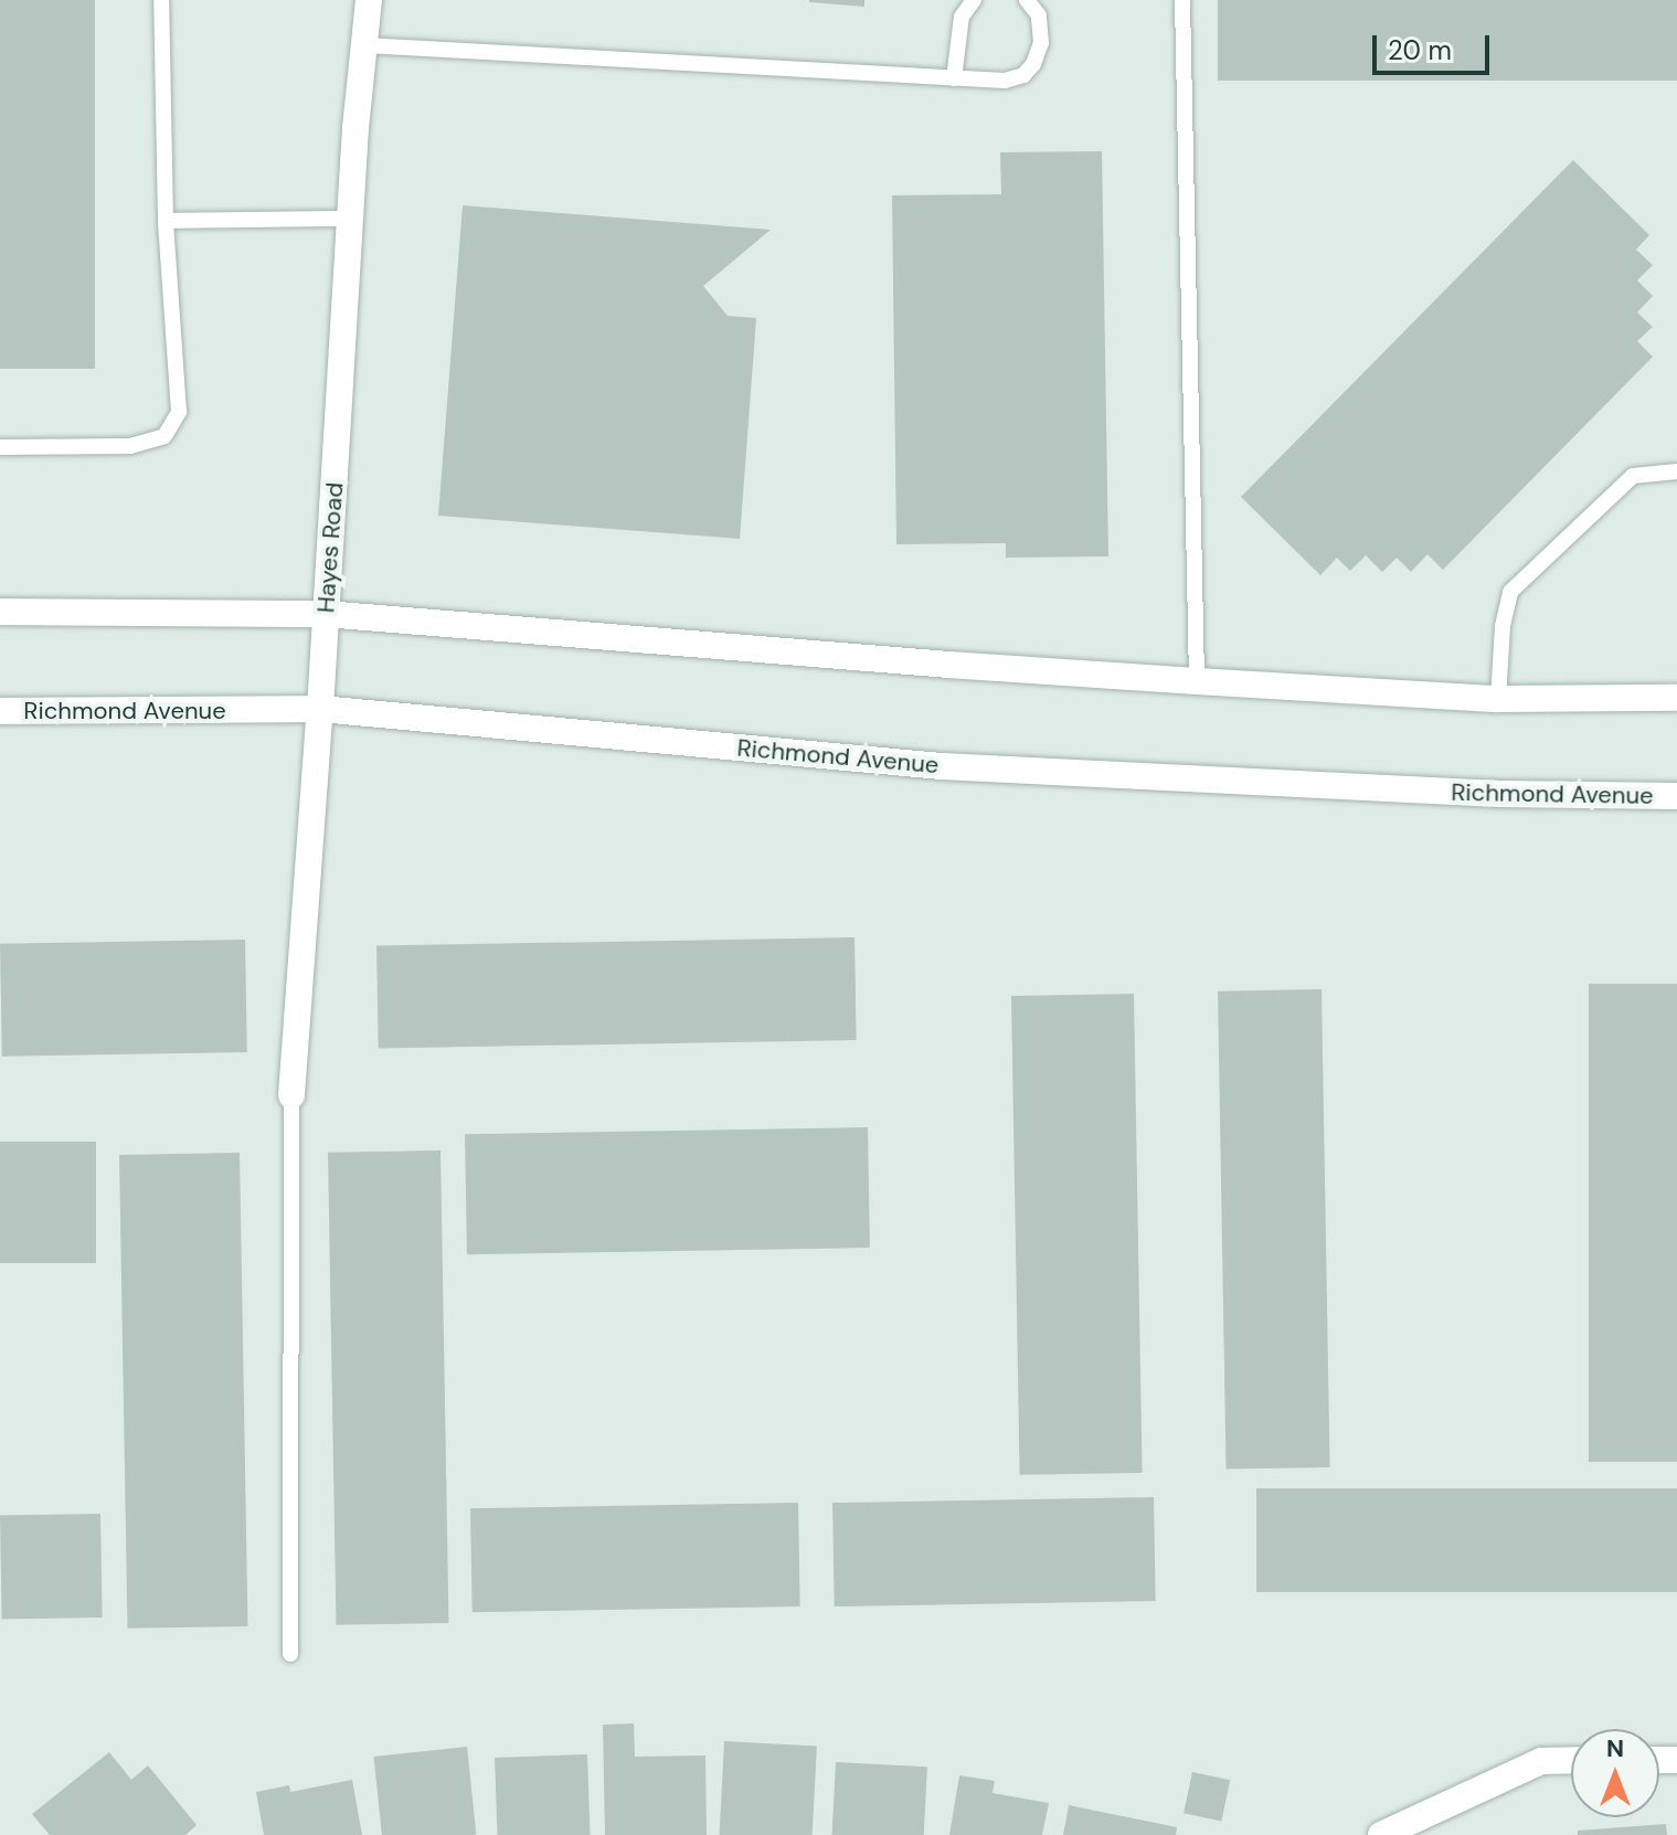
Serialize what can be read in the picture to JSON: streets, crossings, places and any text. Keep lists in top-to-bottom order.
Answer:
{
  "streets": {
    "main road": ["Hayes Road", "Richmond Avenue"]
  },
  "crossings": [
    ["Hayes Road", "Richmond Avenue"]
  ],
  "scale_bar": "20 m",
  "north": "top"
}
